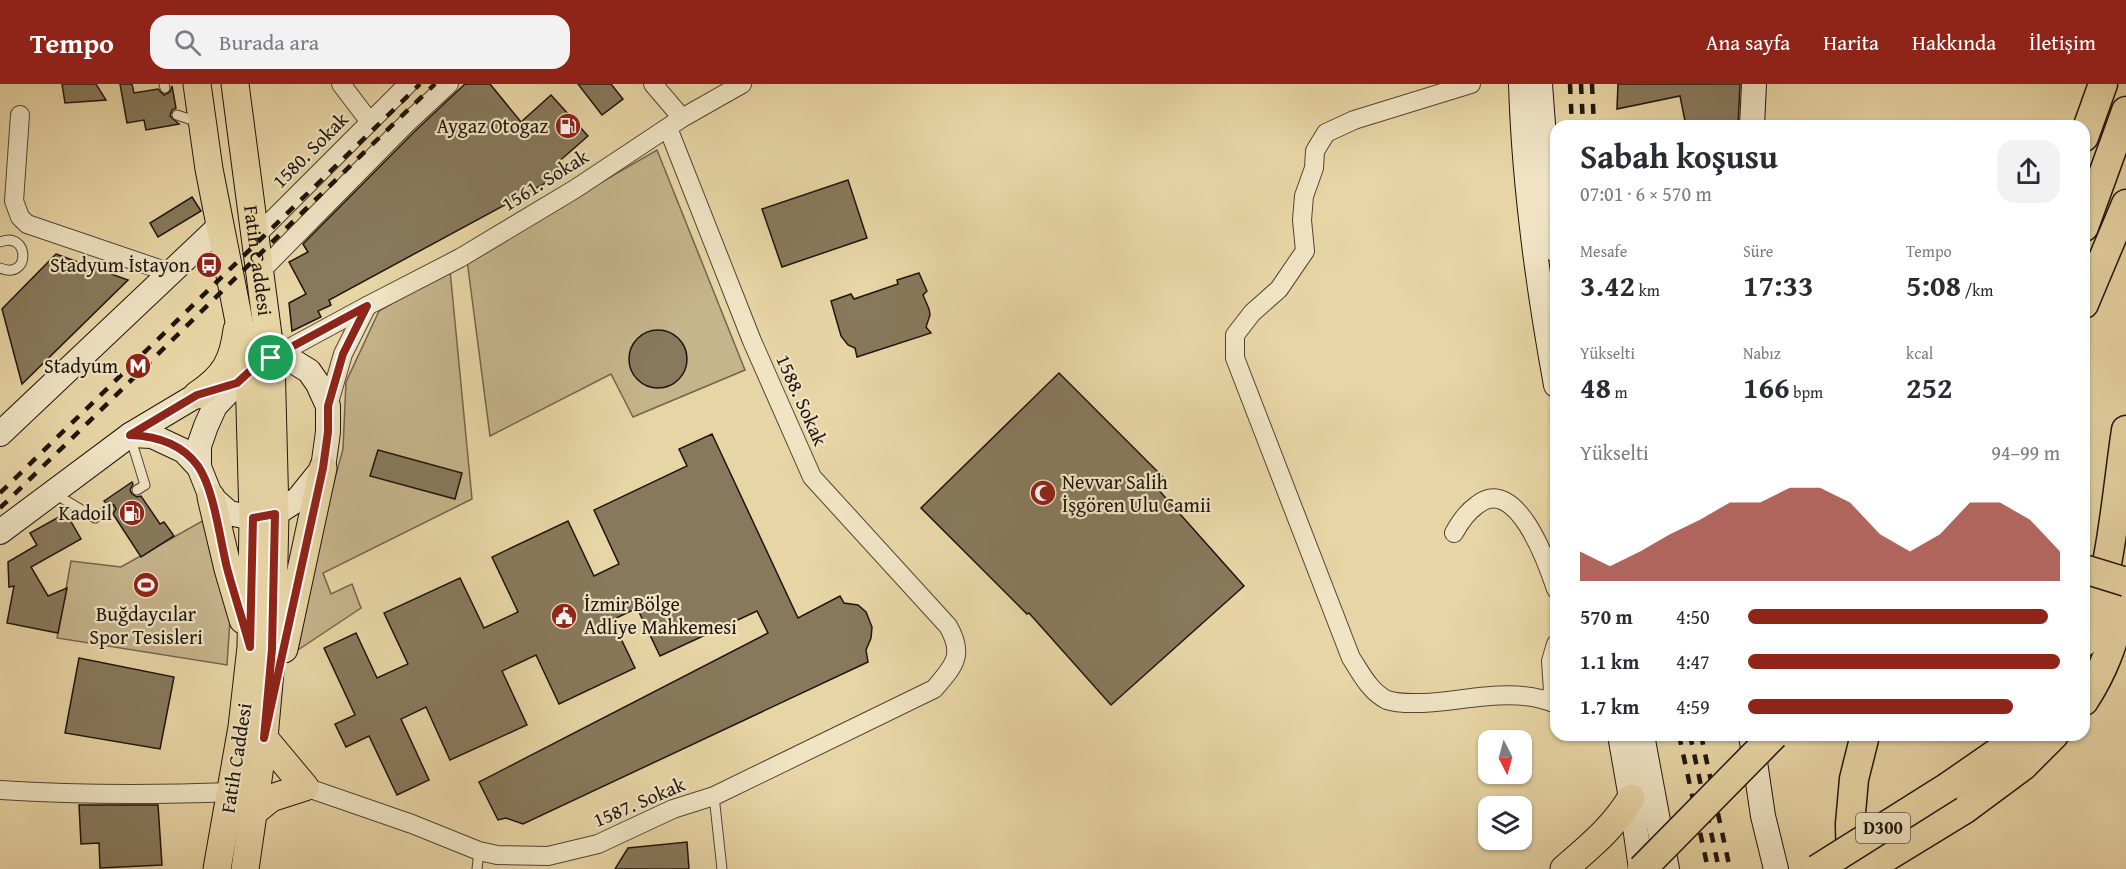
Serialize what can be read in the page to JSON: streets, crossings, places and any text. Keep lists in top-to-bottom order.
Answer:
{
  "streets": {
    "highway": ["D300"],
    "main road": ["Fatih Caddesi"],
    "street": [
      "1580. Sokak",
      "1561. Sokak",
      "1588. Sokak",
      "1587. Sokak"
    ]
  },
  "crossings": [
    ["1580. Sokak", "Fatih Caddesi"],
    ["1561. Sokak", "Fatih Caddesi"],
    ["1561. Sokak", "1588. Sokak"],
    ["1588. Sokak", "1587. Sokak"]
  ],
  "places": {
    "fuel station": ["Aygaz Otogaz", "Kadoil"],
    "bus stop": ["Stadyum İstayon"],
    "metro station": ["Stadyum"],
    "mosque": ["Nevvar Salih İşgören Ulu Camii"],
    "sports": ["Buğdaycılar Spor Tesisleri"],
    "public building": ["İzmir Bölge Adliye Mahkemesi"]
  },
  "north": "bottom",
  "page": {
    "header": "Tempo",
    "search": "Burada ara",
    "nav": [
      "Ana sayfa",
      "Harita",
      "Hakkında",
      "İletişim"
    ],
    "heading": ["Sabah koşusu", "07:01 · 6 × 570 m"],
    "stats": [
      ["Mesafe", "3.42 km"],
      ["Süre", "17:33"],
      ["Tempo", "5:08 /km"],
      ["Yükselti", "48 m"],
      ["Nabız", "166 bpm"],
      ["kcal", "252"]
    ],
    "chart": ["Yükselti", "94–99 m"],
    "list": [
      {
        "name": "570 m",
        "note": "4:50"
      },
      {
        "name": "1.1 km",
        "note": "4:47"
      },
      {
        "name": "1.7 km",
        "note": "4:59"
      }
    ]
  }
}
